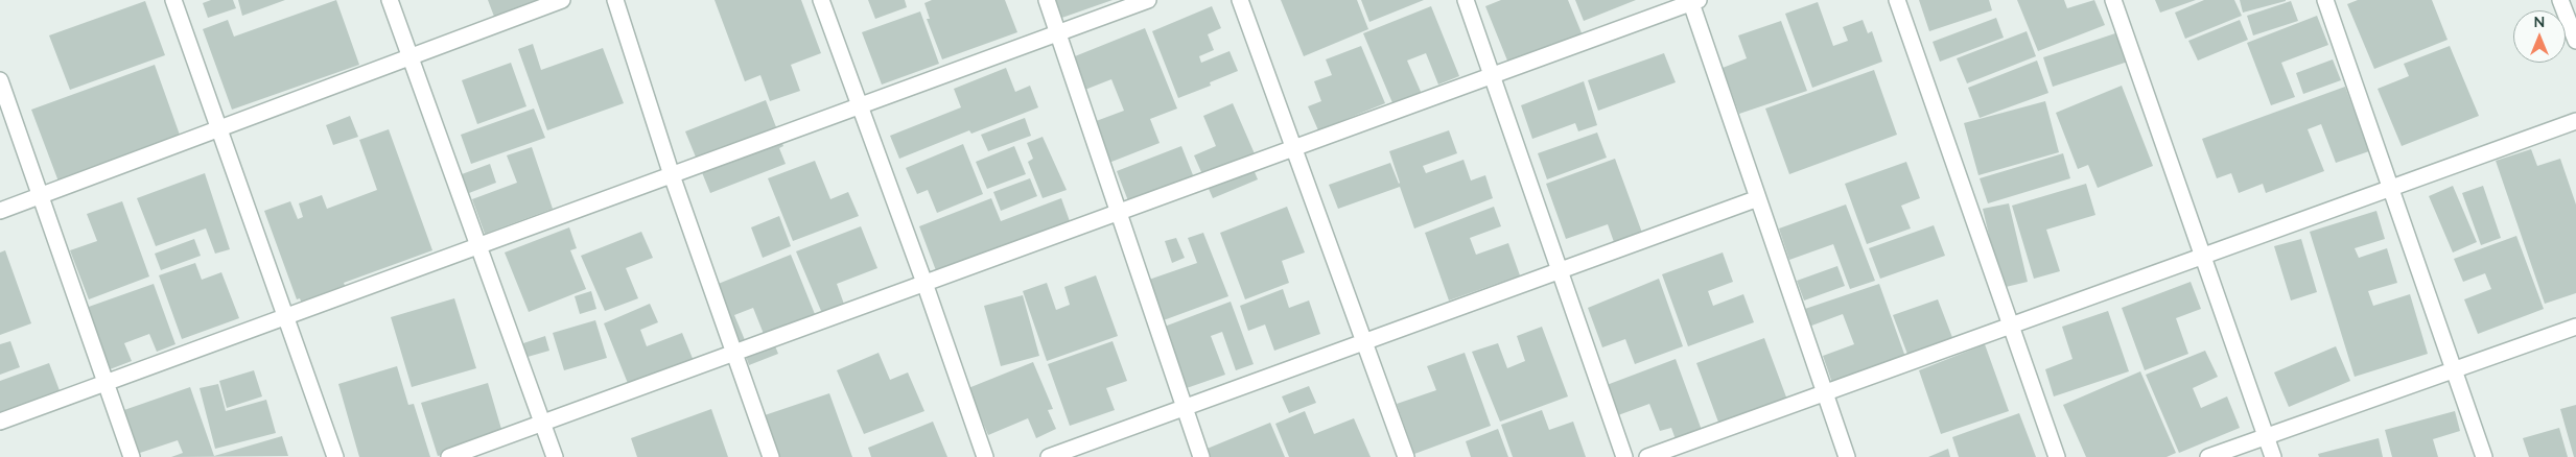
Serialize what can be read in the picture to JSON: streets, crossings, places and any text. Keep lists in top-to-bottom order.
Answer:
{
  "north": "top"
}
